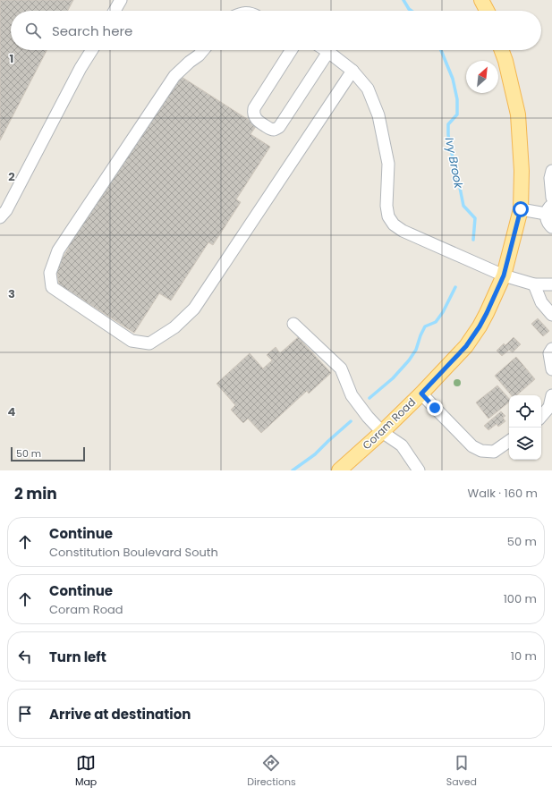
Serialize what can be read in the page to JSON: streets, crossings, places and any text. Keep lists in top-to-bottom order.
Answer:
{
  "streets": {
    "main road": ["Coram Road"]
  },
  "water": ["Ivy Brook"],
  "scale_bar": "50 m",
  "north": "top right",
  "page": {
    "search": "Search here",
    "scale": "50 m",
    "heading": ["2 min", "Walk · 160 m"],
    "list": [
      ["Continue", "Constitution Boulevard South", "50 m"],
      ["Continue", "Coram Road", "100 m"],
      ["Turn left", "10 m"],
      "Arrive at destination"
    ],
    "nav": ["Map", "Directions", "Saved"]
  },
  "grid": {
    "rows": [
      "1",
      "2",
      "3",
      "4"
    ]
  }
}
